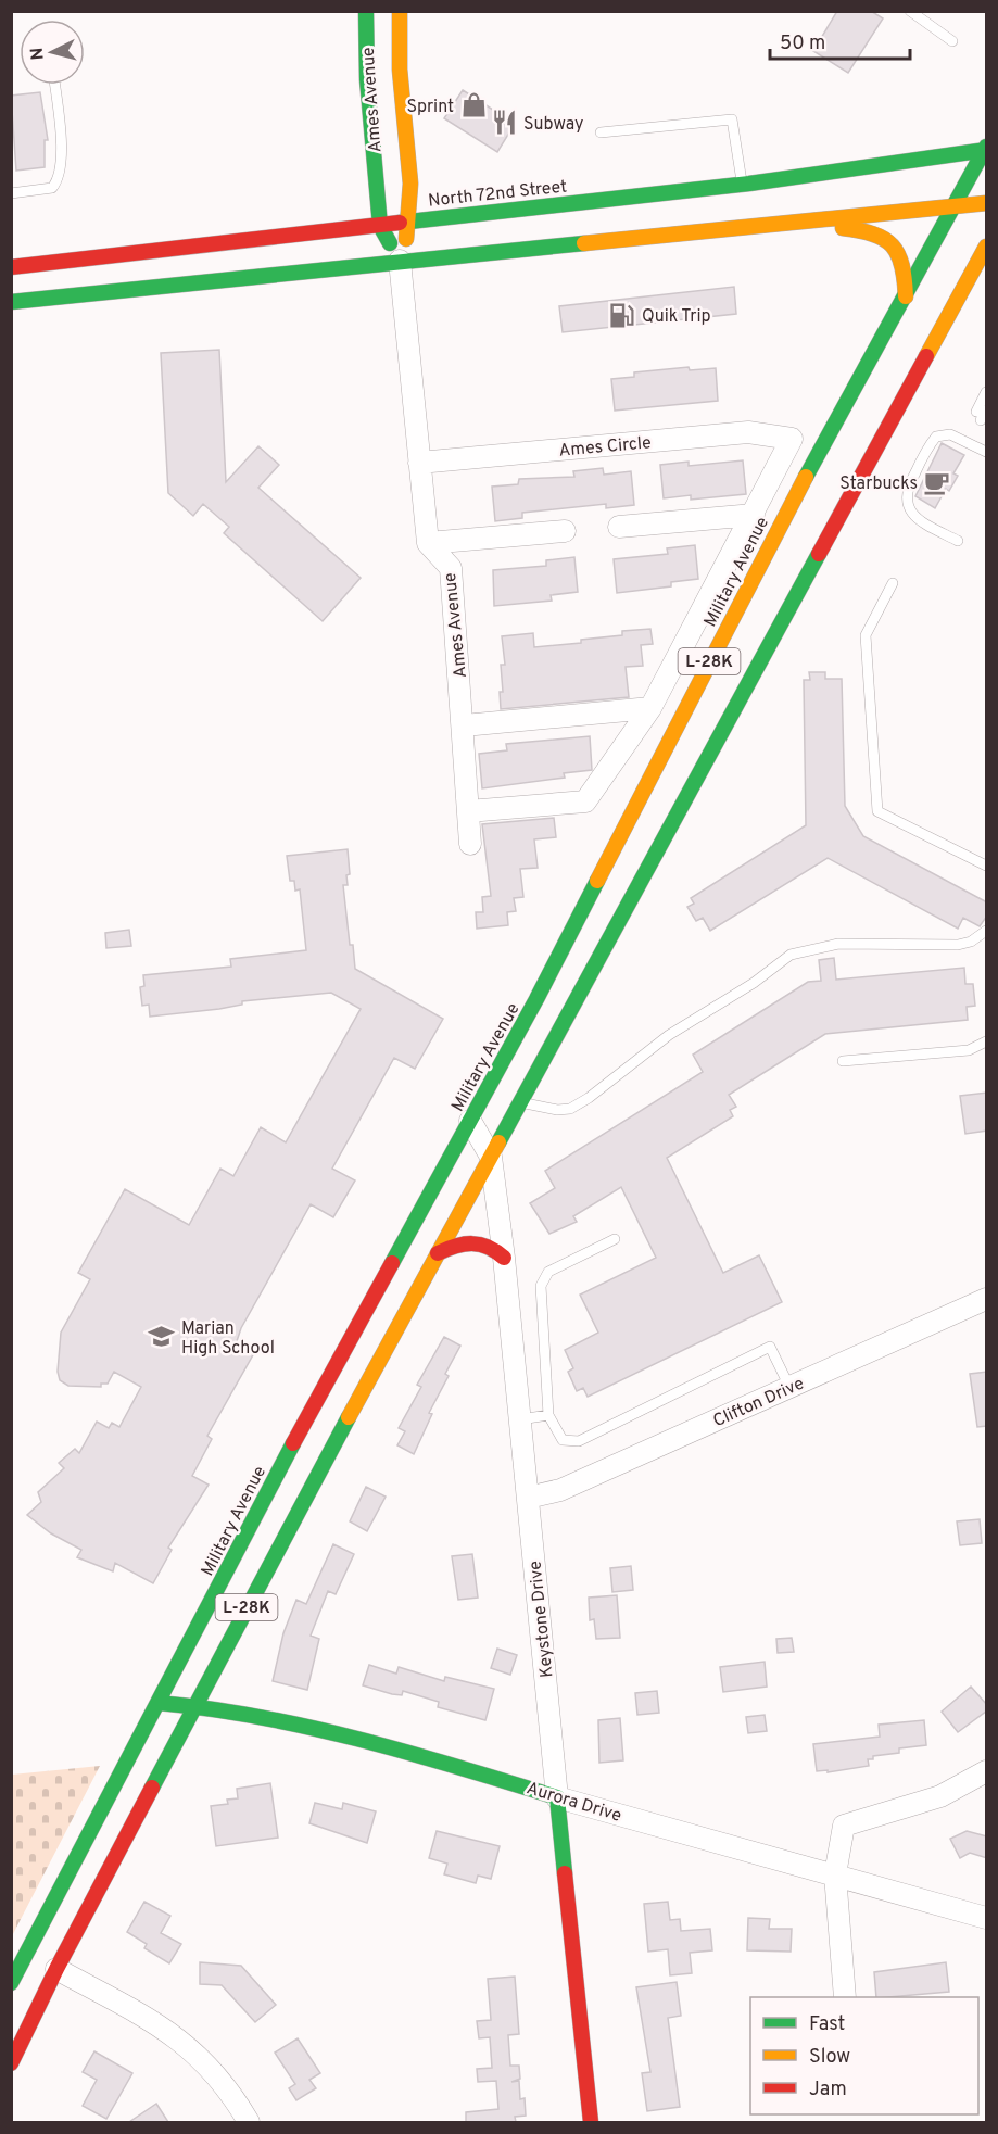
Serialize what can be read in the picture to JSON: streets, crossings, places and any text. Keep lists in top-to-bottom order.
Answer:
{
  "streets": {
    "main road": [
      "Ames Avenue",
      "North 72nd Street",
      "Military Avenue",
      "L-28K",
      "Keystone Drive",
      "Aurora Drive"
    ],
    "street": ["Ames Circle", "Clifton Drive"]
  },
  "crossings": [
    ["Ames Avenue", "North 72nd Street"],
    ["Ames Avenue", "Ames Circle"],
    ["North 72nd Street", "Military Avenue"],
    ["Military Avenue", "Keystone Drive"],
    ["Military Avenue", "Aurora Drive"],
    ["Clifton Drive", "Keystone Drive"],
    ["Keystone Drive", "Aurora Drive"]
  ],
  "places": {
    "shop": ["Sprint"],
    "restaurant": ["Subway"],
    "fuel station": ["Quik Trip"],
    "cafe": ["Starbucks"],
    "school or university": ["Marian High School"]
  },
  "legend": ["Fast", "Slow", "Jam"],
  "scale_bar": "50 m",
  "north": "left"
}
